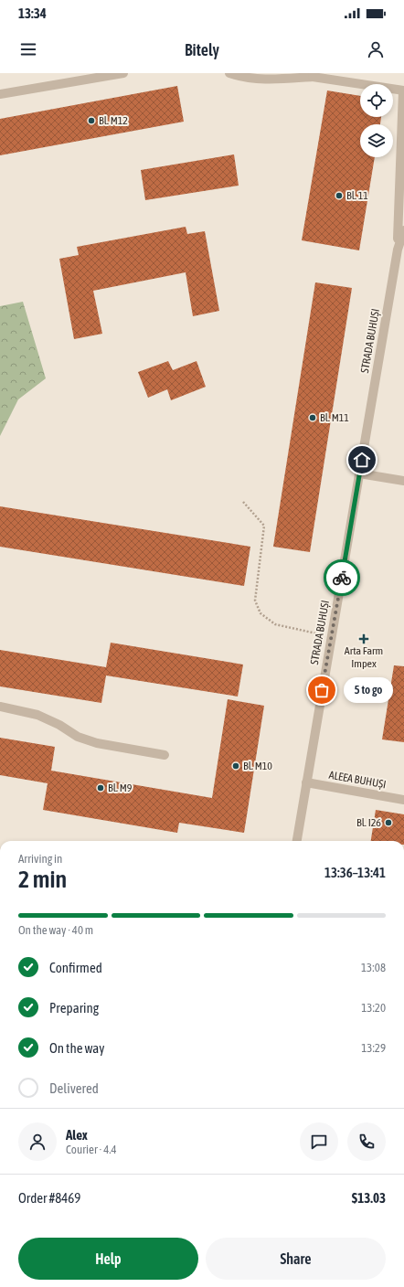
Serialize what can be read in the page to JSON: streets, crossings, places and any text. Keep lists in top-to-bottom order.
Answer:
{
  "streets": {
    "street": ["STRADA BUHUȘI", "ALEEA BUHUȘI"]
  },
  "crossings": [
    ["STRADA BUHUȘI", "ALEEA BUHUȘI"]
  ],
  "places": {
    "other": [
      "Bl. M12",
      "Bl. 11",
      "Bl. M11",
      "5 to go",
      "Bl. M10",
      "Bl. M9",
      "Bl. I26"
    ],
    "health": ["Arta Farm Impex"]
  },
  "page": {
    "status": "13:34",
    "header": "Bitely",
    "bubble": "5 to go",
    "heading": ["2 min", "Arriving in", "13:36–13:41"],
    "panel": [
      "Alex",
      "Courier · 4.4",
      "Order #8469",
      "$13.03"
    ],
    "bar": "On the way · 40 m",
    "list": [
      ["Confirmed", "13:08"],
      ["Preparing", "13:20"],
      ["On the way", "13:29"],
      "Delivered"
    ],
    "buttons": ["Help", "Share"]
  }
}
